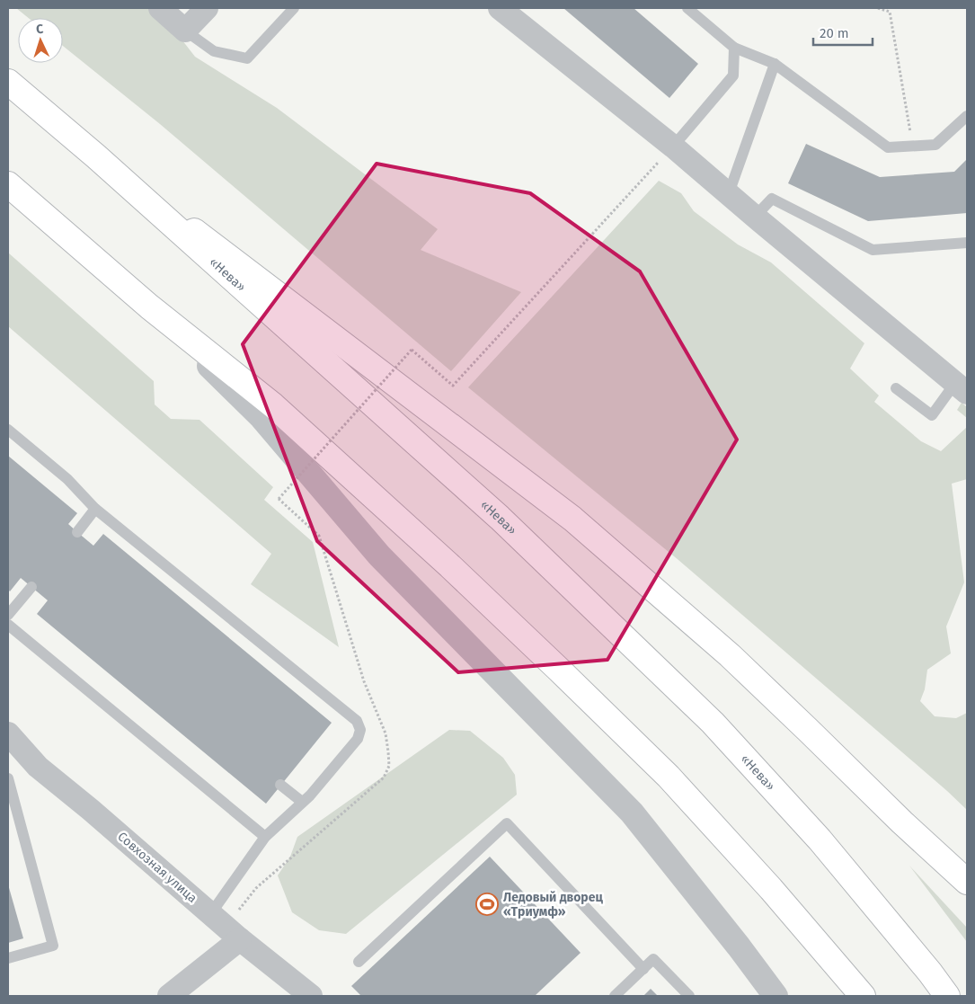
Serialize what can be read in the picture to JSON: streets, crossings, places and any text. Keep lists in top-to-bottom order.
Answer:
{
  "streets": {
    "highway": ["«Нева»"],
    "street": ["Совхозная улица"]
  },
  "places": {
    "sports": ["Ледовый дворец «Триумф»"]
  },
  "scale_bar": "20 m",
  "north": "top"
}
